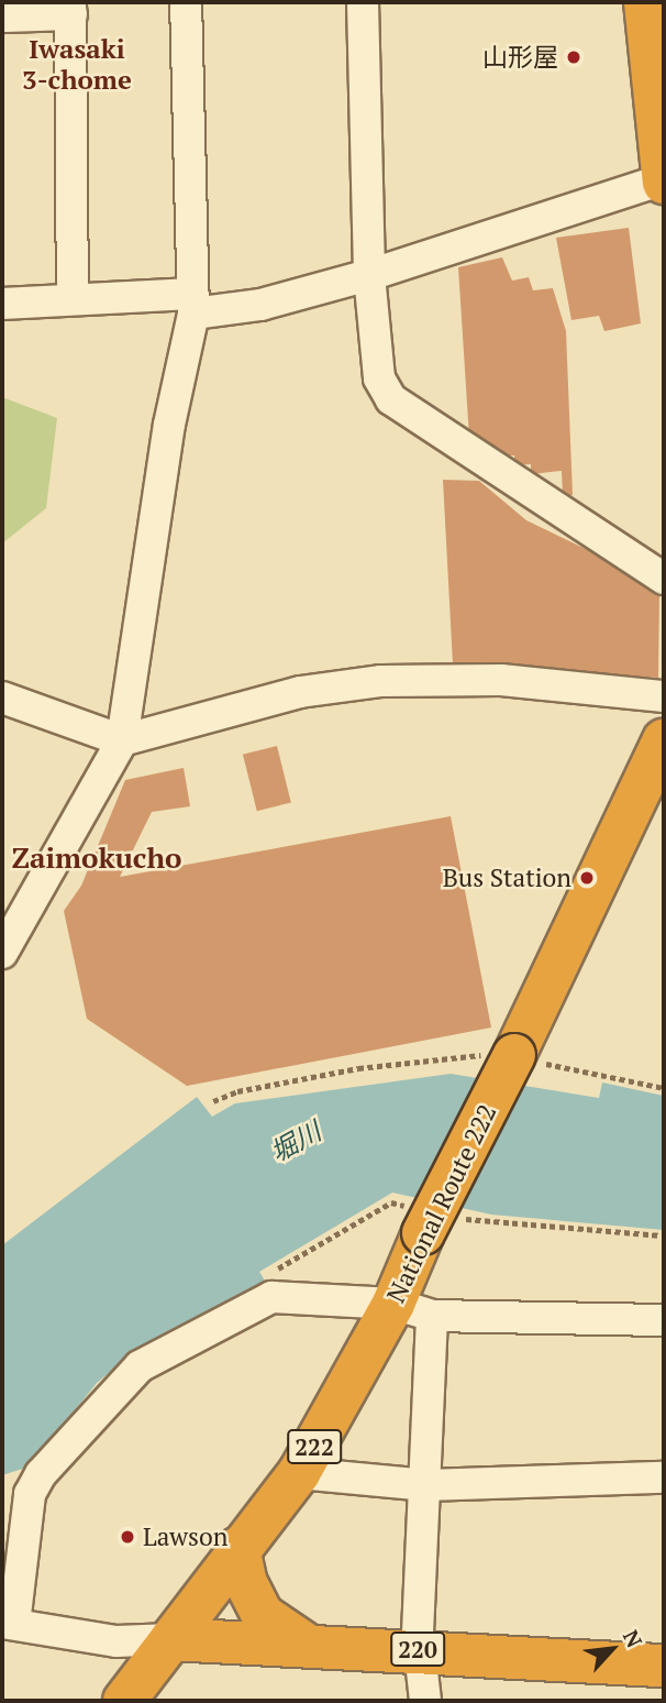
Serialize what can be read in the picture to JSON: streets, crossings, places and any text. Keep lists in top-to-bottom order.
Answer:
{
  "streets": {
    "highway": ["National Route 222", "222", "220"]
  },
  "crossings": [
    ["National Route 222", "220"]
  ],
  "districts": ["Iwasaki 3-chome", "Zaimokucho"],
  "water": ["堀川"],
  "places": ["山形屋", "Bus Station", "Lawson"],
  "north": "top right"
}
